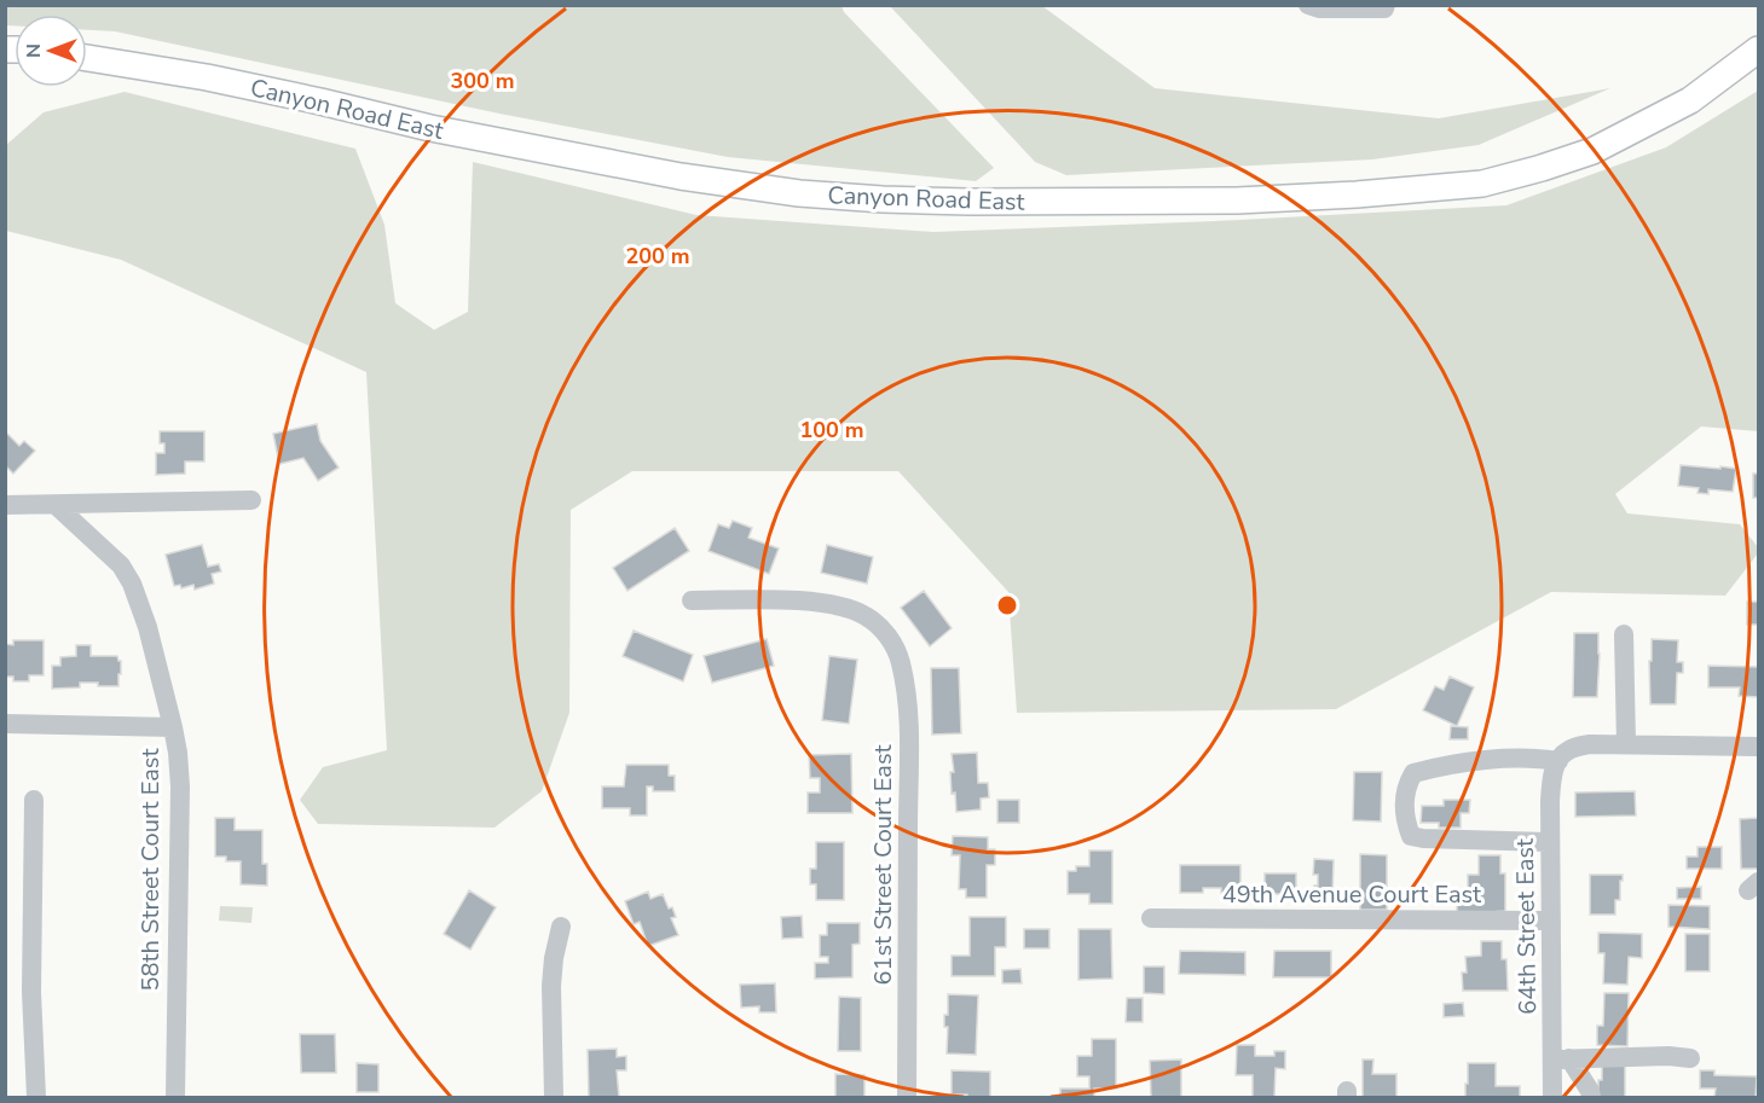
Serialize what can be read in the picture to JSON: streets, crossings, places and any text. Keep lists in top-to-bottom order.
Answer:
{
  "streets": {
    "main road": ["Canyon Road East"],
    "street": [
      "61st Street Court East",
      "58th Street Court East",
      "49th Avenue Court East",
      "64th Street East"
    ]
  },
  "crossings": [
    ["49th Avenue Court East", "64th Street East"]
  ],
  "north": "left",
  "rings": ["300 m", "200 m", "100 m"]
}
